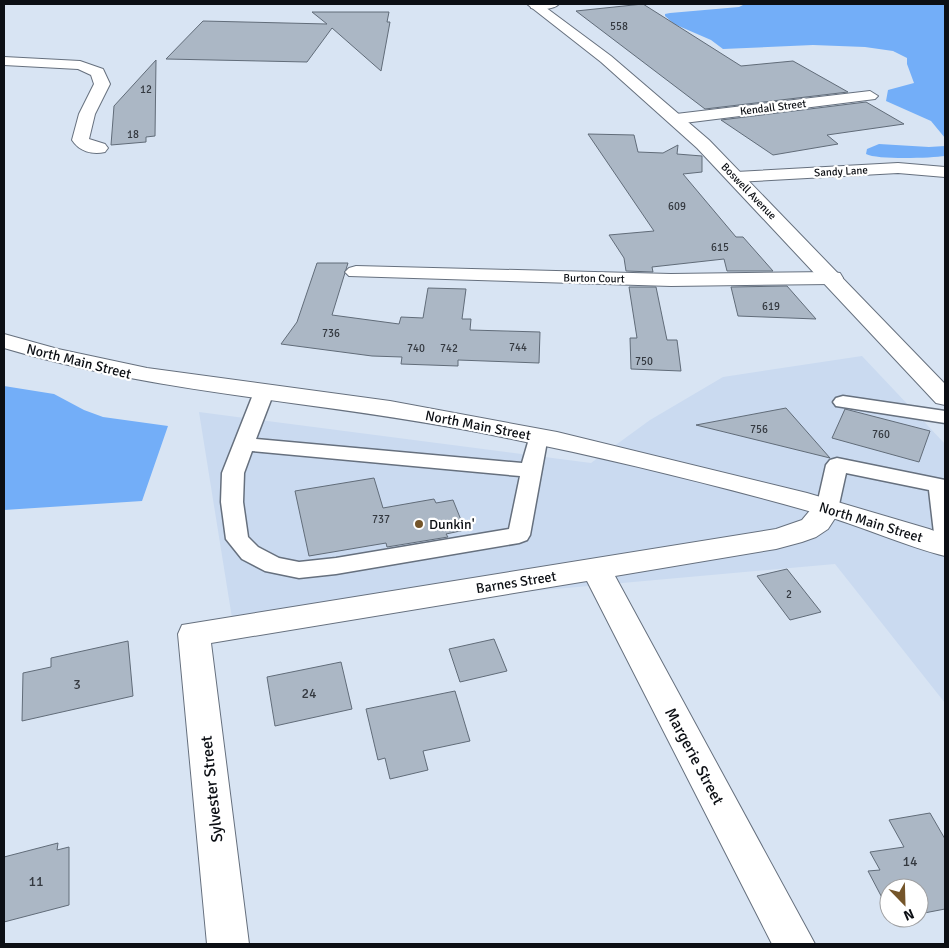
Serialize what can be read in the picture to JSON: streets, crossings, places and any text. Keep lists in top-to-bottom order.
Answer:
{
  "streets": {
    "street": [
      "Kendall Street",
      "Sandy Lane",
      "Boswell Avenue",
      "Burton Court",
      "North Main Street",
      "Barnes Street",
      "Margerie Street",
      "Sylvester Street"
    ]
  },
  "crossings": [
    ["Kendall Street", "Boswell Avenue"],
    ["Sandy Lane", "Boswell Avenue"],
    ["Boswell Avenue", "Burton Court"],
    ["North Main Street", "Barnes Street"],
    ["Barnes Street", "Margerie Street"],
    ["Barnes Street", "Sylvester Street"]
  ],
  "places": ["Dunkin'"],
  "house_numbers": [
    "558",
    "12",
    "18",
    "609",
    "615",
    "619",
    "736",
    "744",
    "740",
    "742",
    "750",
    "756",
    "760",
    "737",
    "2",
    "3",
    "24",
    "14",
    "11"
  ],
  "north": "bottom right"
}
